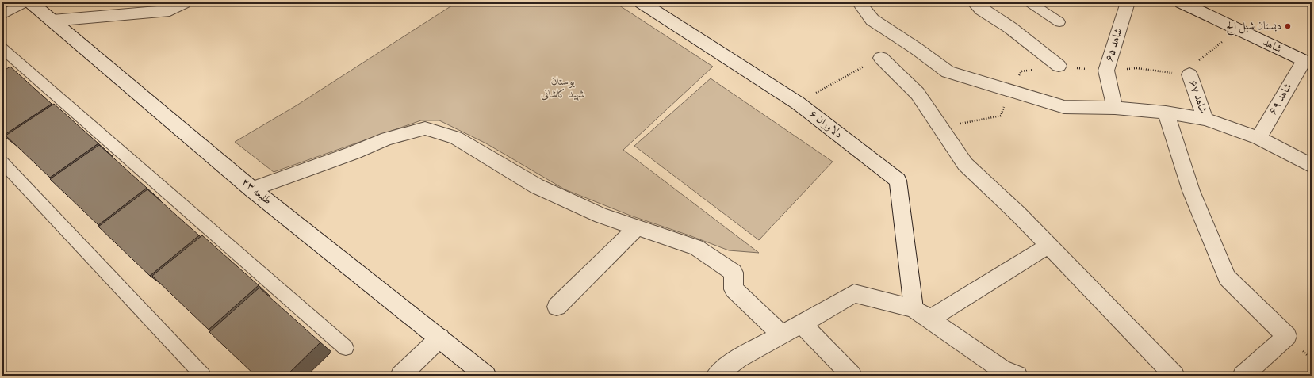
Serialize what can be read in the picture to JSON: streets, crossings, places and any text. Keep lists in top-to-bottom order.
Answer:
{
  "streets": {
    "street": [
      "شاهد ۶۵",
      "شاهد",
      "شاهد ۶۷",
      "شاهد ۶۹",
      "دلاوران ۶",
      "طلیعه ۲۳"
    ]
  },
  "crossings": [
    ["شاهد", "شاهد ۶۹"]
  ],
  "parks": ["بوستان شهید کاشانی"],
  "places": ["دبستان شبل الح"]
}
